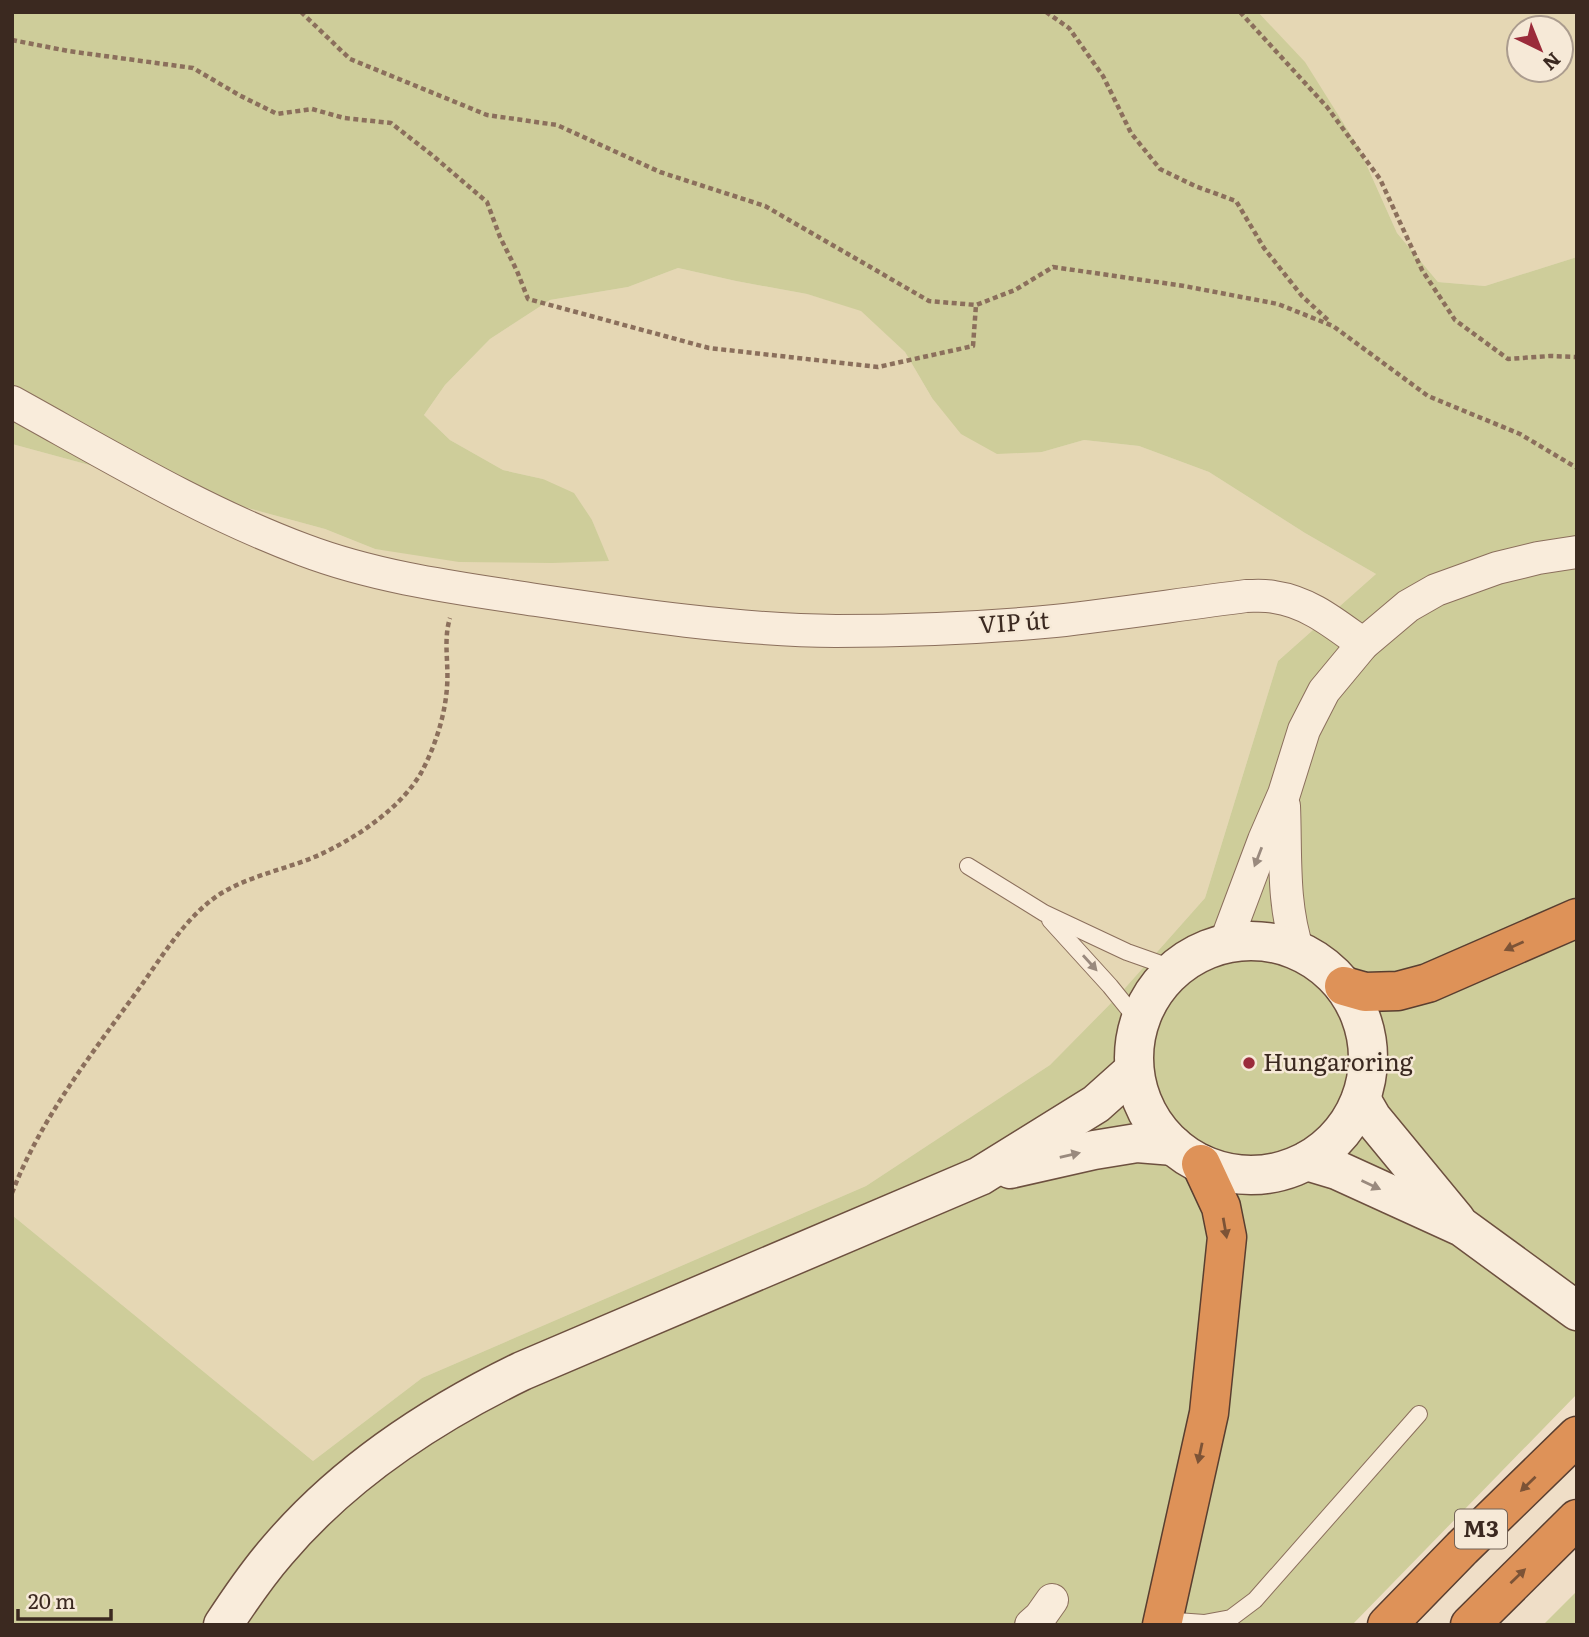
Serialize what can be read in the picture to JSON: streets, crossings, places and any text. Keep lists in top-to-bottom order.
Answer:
{
  "streets": {
    "highway": ["M3"],
    "street": ["VIP út"]
  },
  "places": ["Hungaroring"],
  "scale_bar": "20 m",
  "north": "bottom right"
}
